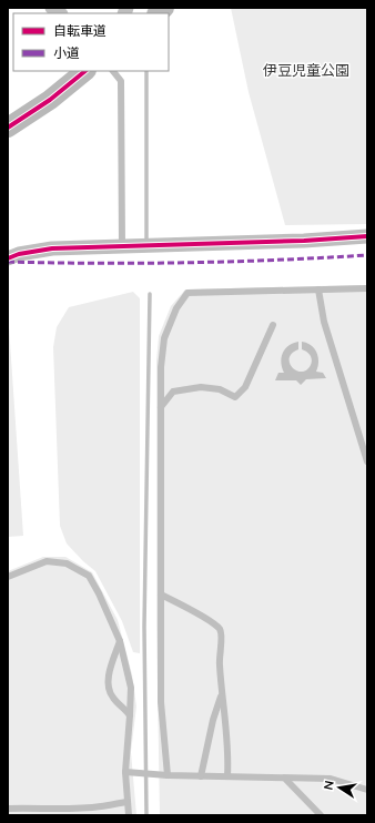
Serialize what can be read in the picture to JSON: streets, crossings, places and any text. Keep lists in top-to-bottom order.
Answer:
{
  "parks": ["伊豆児童公園"],
  "legend": ["自転車道", "小道"],
  "north": "left"
}
